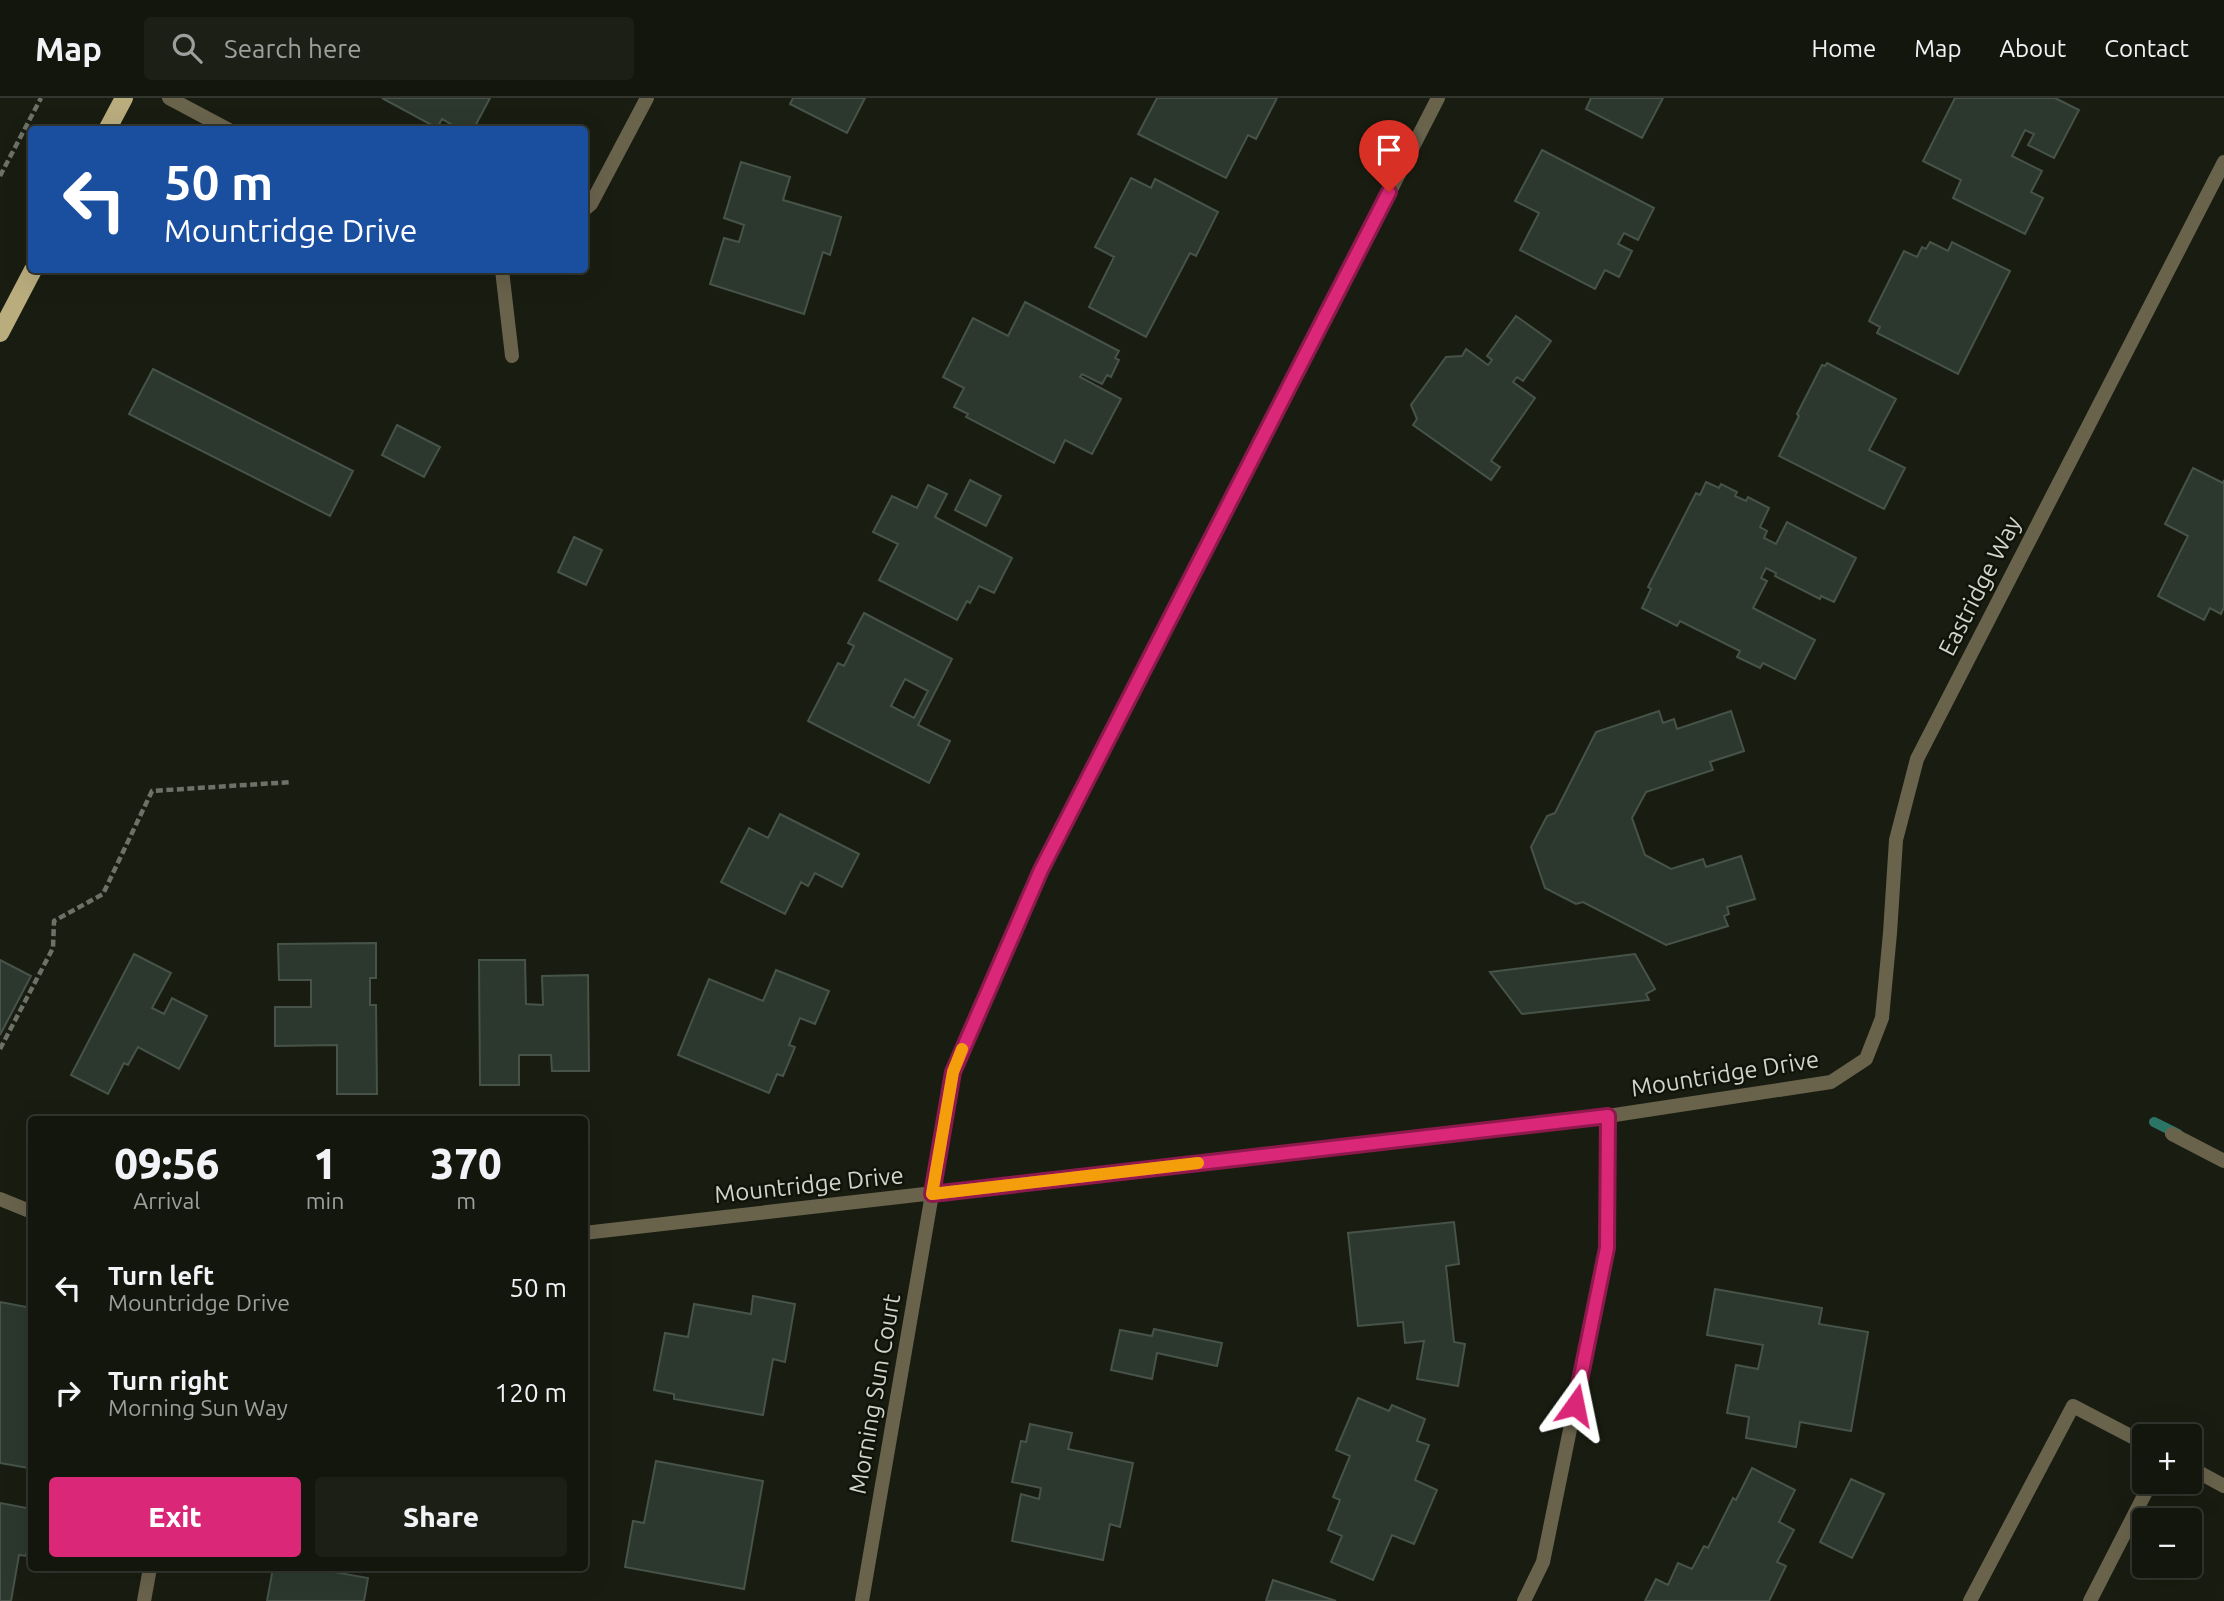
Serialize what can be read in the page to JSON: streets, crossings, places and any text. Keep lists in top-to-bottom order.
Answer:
{
  "streets": {
    "street": ["Eastridge Way", "Mountridge Drive", "Morning Sun Court"]
  },
  "crossings": [
    ["Eastridge Way", "Mountridge Drive"],
    ["Mountridge Drive", "Morning Sun Court"]
  ],
  "page": {
    "header": "Map",
    "search": "Search here",
    "nav": [
      "Home",
      "Map",
      "About",
      "Contact"
    ],
    "turn": ["50 m", "Mountridge Drive"],
    "eta": [
      "09:56",
      "Arrival",
      "1",
      "min",
      "370",
      "m"
    ],
    "list": [
      {
        "name": "Turn left",
        "note": "Mountridge Drive",
        "value": "50 m"
      },
      {
        "name": "Turn right",
        "note": "Morning Sun Way",
        "value": "120 m"
      }
    ],
    "map_buttons": ["+", "−"],
    "buttons": ["Exit", "Share"]
  }
}
